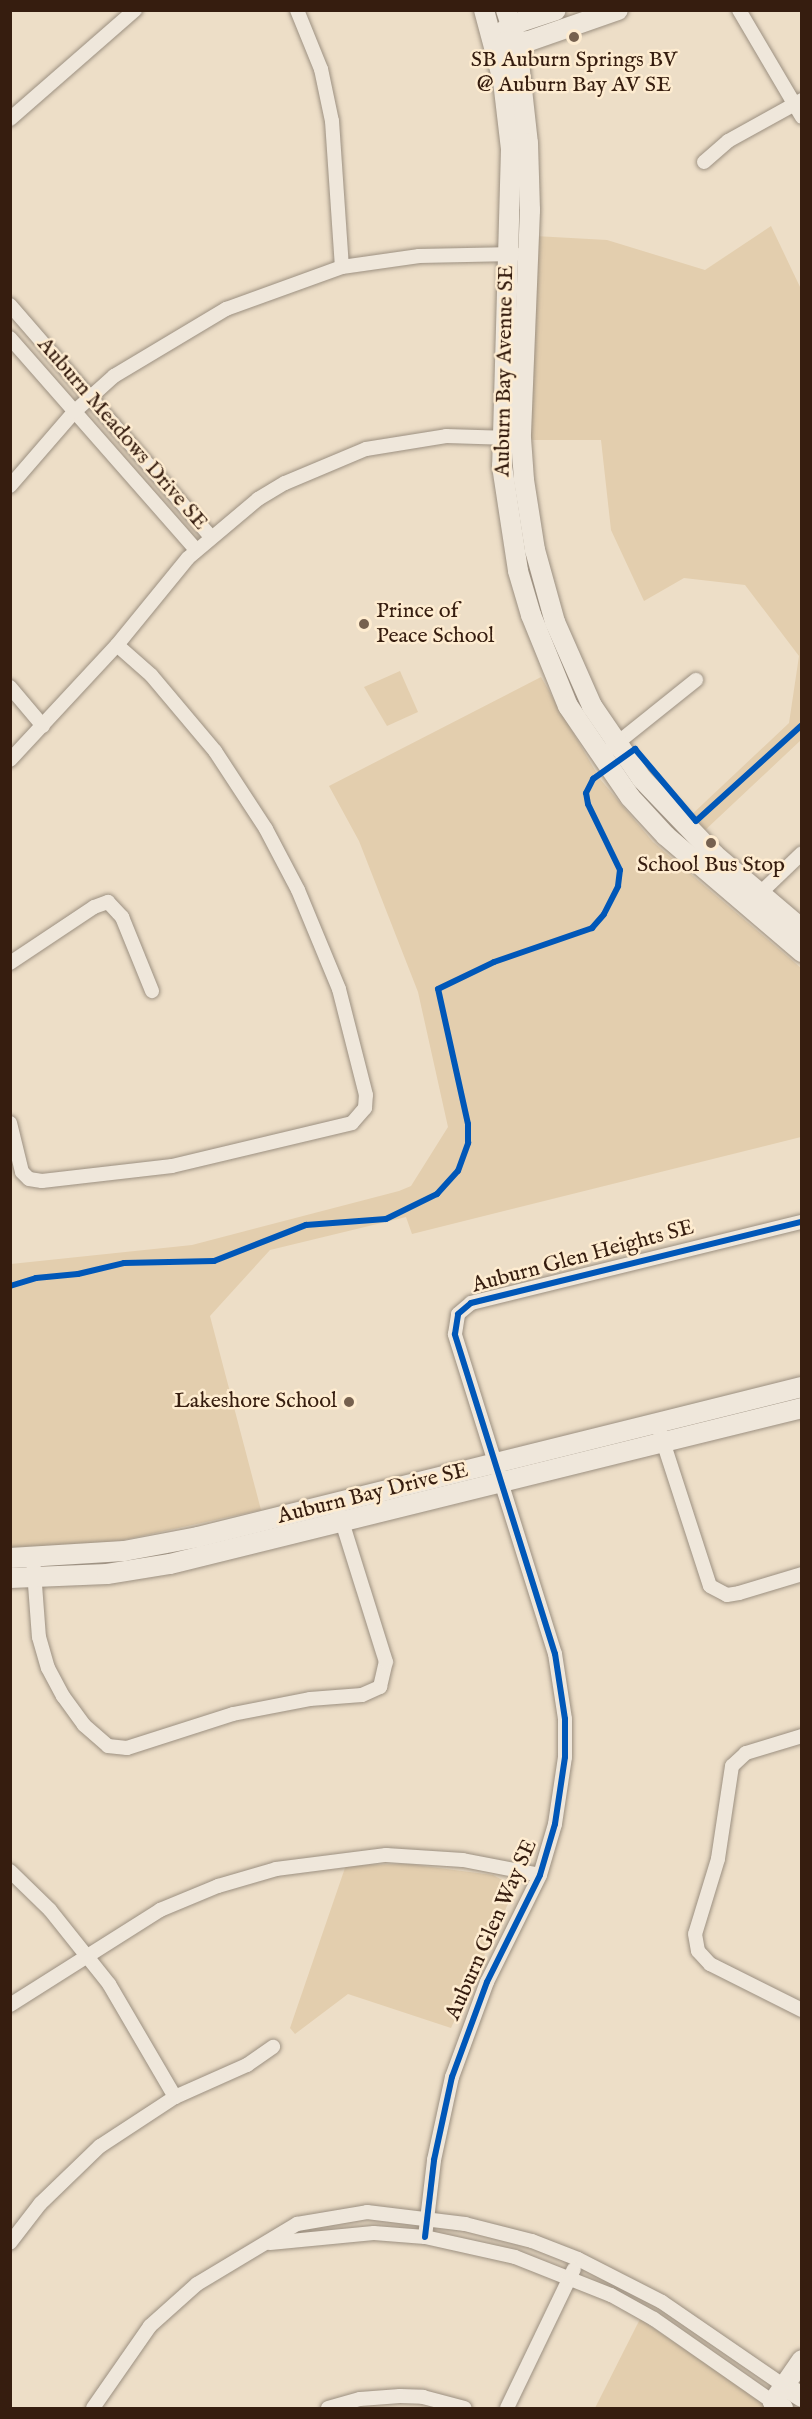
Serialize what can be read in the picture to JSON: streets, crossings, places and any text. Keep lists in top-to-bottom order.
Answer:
{
  "streets": {
    "street": [
      "Auburn Bay Avenue SE",
      "Auburn Meadows Drive SE",
      "Auburn Glen Heights SE",
      "Auburn Bay Drive SE",
      "Auburn Glen Way SE"
    ]
  },
  "crossings": [
    ["Auburn Glen Heights SE", "Auburn Bay Drive SE"],
    ["Auburn Glen Heights SE", "Auburn Glen Way SE"],
    ["Auburn Bay Drive SE", "Auburn Glen Way SE"]
  ],
  "places": [
    "SB Auburn Springs BV @ Auburn Bay AV SE",
    "Prince of Peace School",
    "School Bus Stop",
    "Lakeshore School"
  ]
}
